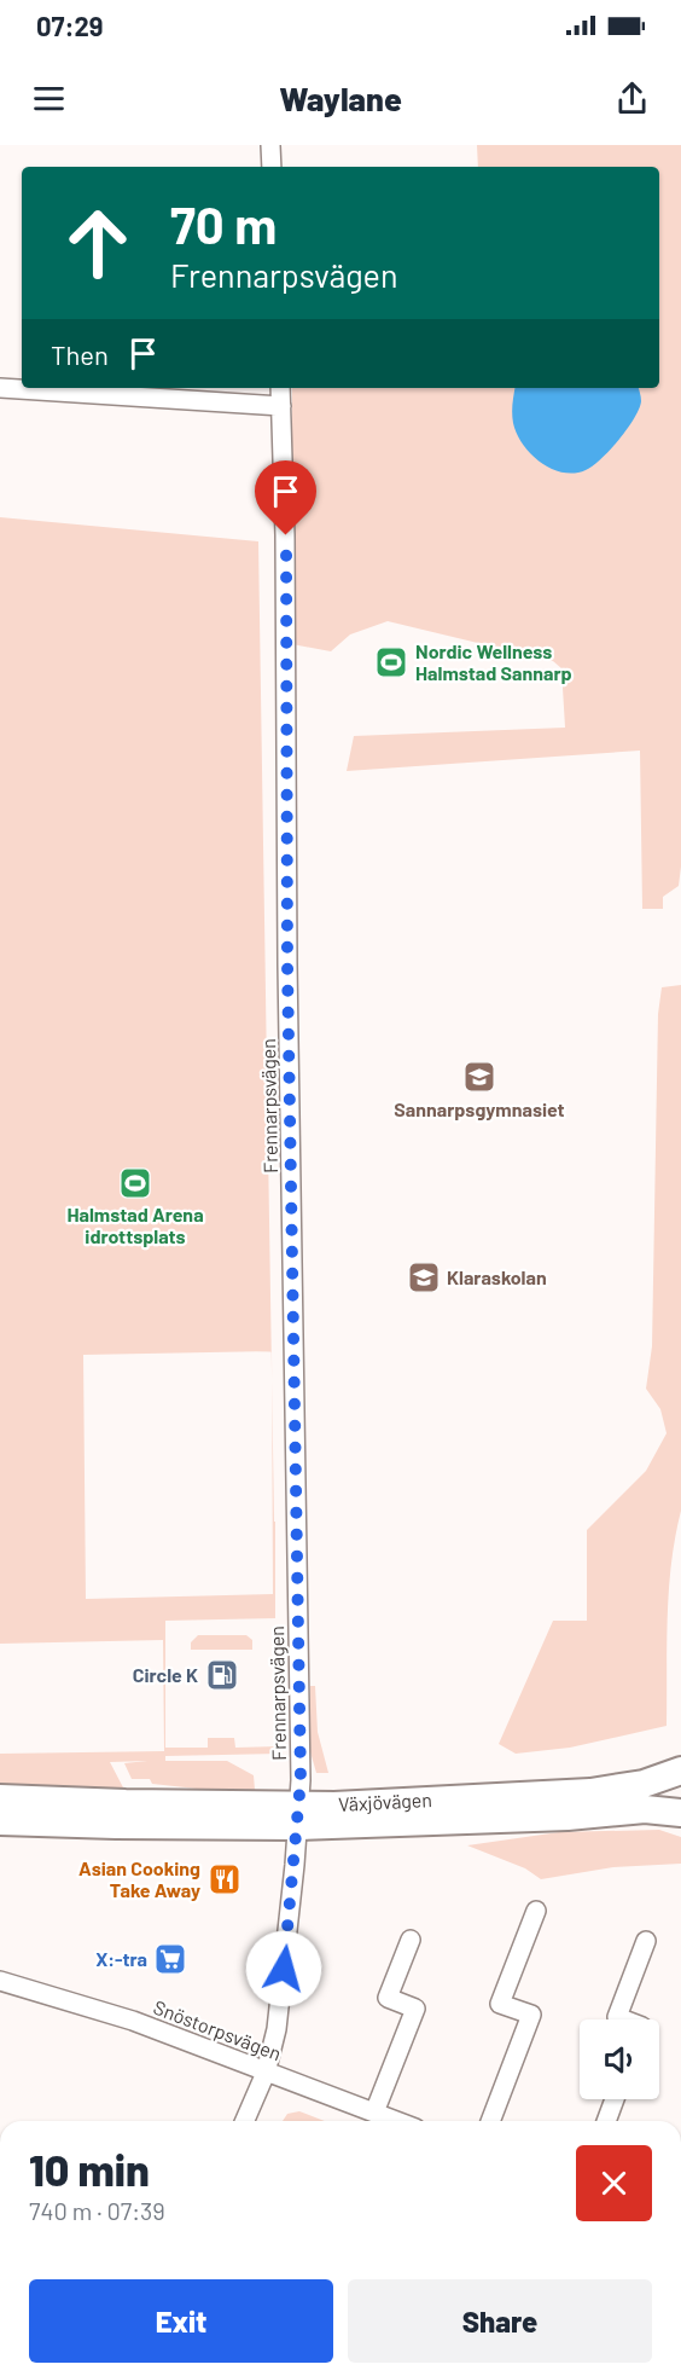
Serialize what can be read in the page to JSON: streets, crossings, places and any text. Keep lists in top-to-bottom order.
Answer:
{
  "streets": {
    "highway": ["Växjövägen"],
    "street": ["Frennarpsvägen", "Snöstorpsvägen"]
  },
  "crossings": [
    ["Frennarpsvägen", "Växjövägen"],
    ["Frennarpsvägen", "Snöstorpsvägen"]
  ],
  "places": {
    "sports": ["Nordic Wellness Halmstad Sannarp", "Halmstad Arena idrottsplats"],
    "school or university": ["Sannarpsgymnasiet", "Klaraskolan"],
    "fuel station": ["Circle K"],
    "restaurant": ["Asian Cooking Take Away"],
    "supermarket": ["X:-tra"]
  },
  "page": {
    "status": "07:29",
    "header": "Waylane",
    "turn": ["70 m", "Frennarpsvägen"],
    "then": "Then",
    "heading": ["10 min", "740 m · 07:39"],
    "buttons": ["Exit", "Share"]
  }
}
